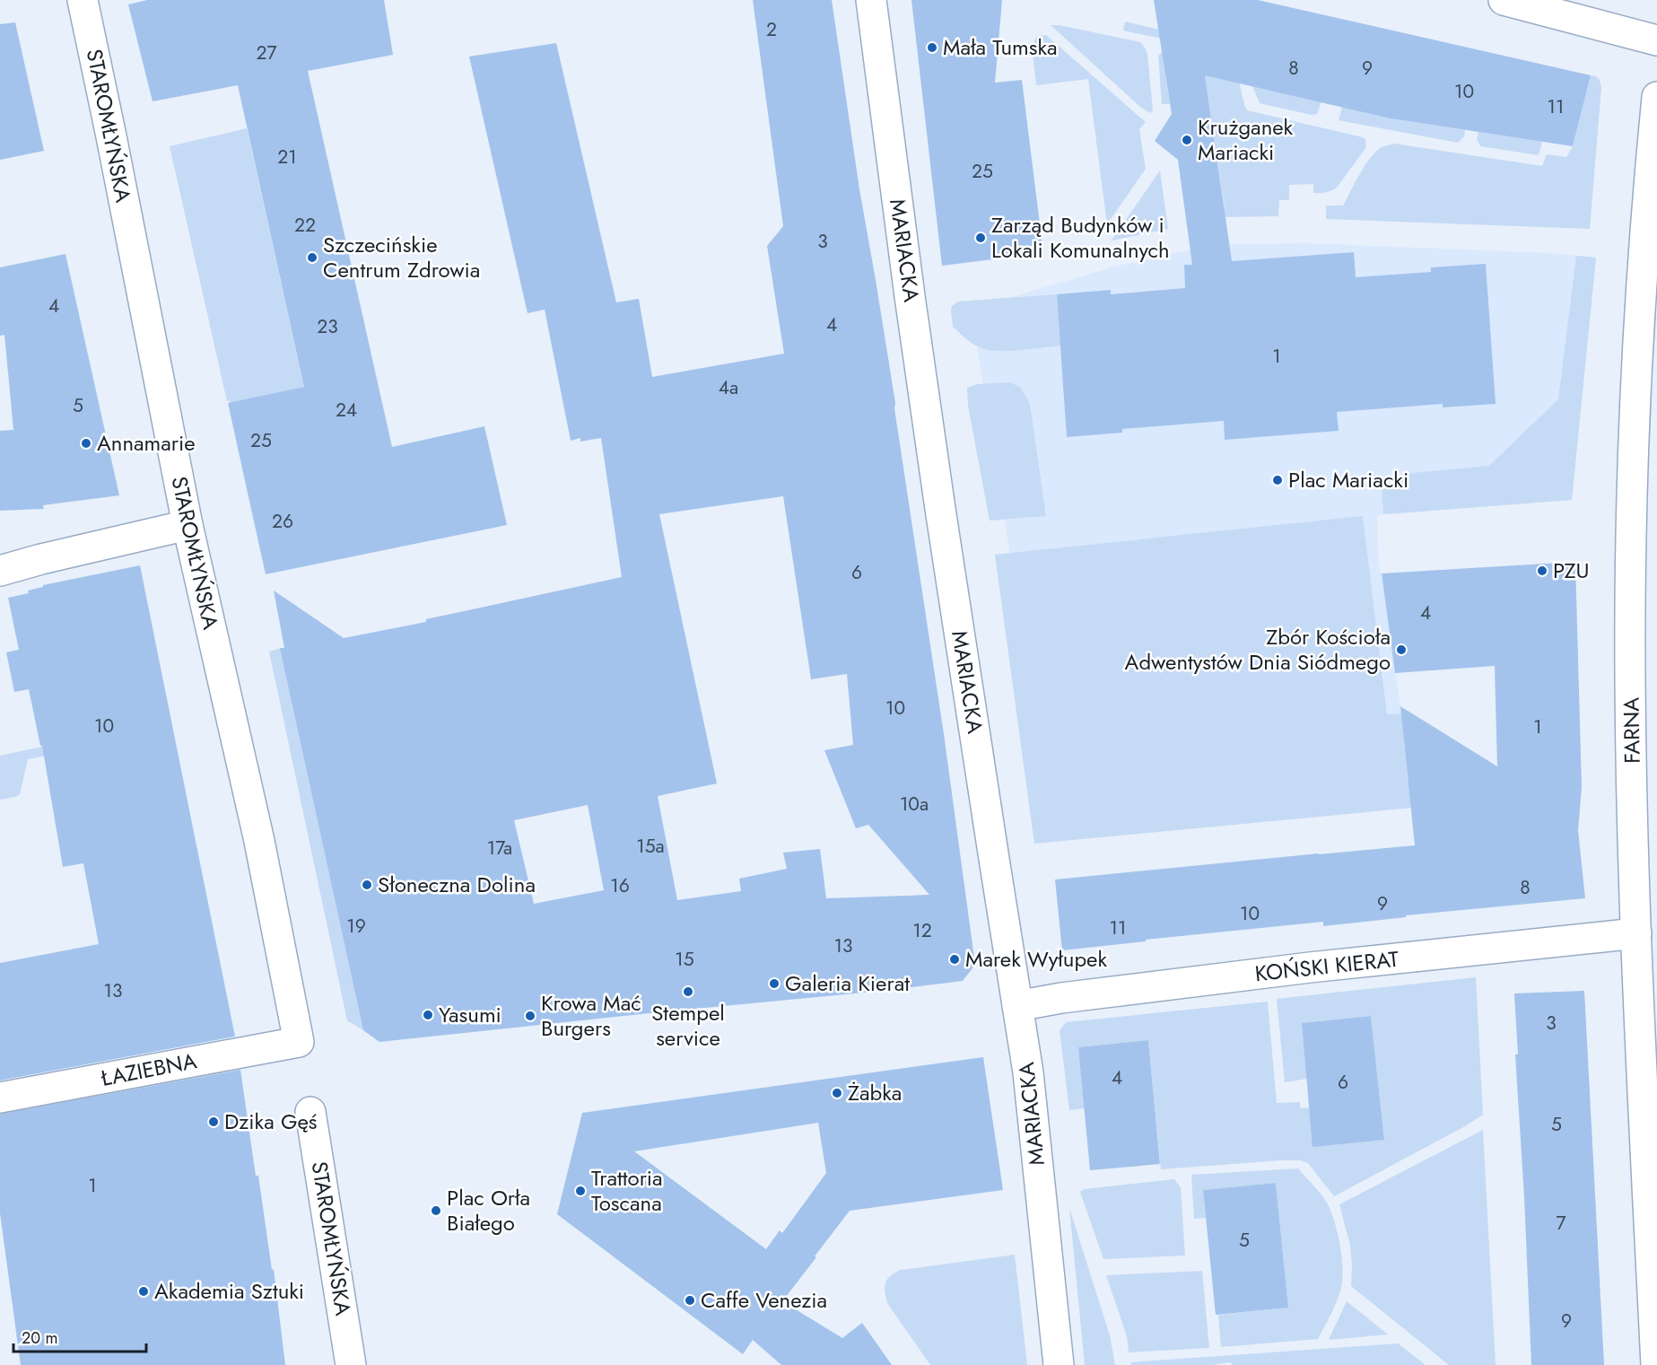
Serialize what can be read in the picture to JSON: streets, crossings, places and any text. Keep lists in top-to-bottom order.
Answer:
{
  "streets": {
    "street": [
      "STAROMŁYŃSKA",
      "MARIACKA",
      "FARNA",
      "KOŃSKI KIERAT",
      "ŁAZIEBNA"
    ]
  },
  "crossings": [
    ["STAROMŁYŃSKA", "ŁAZIEBNA"],
    ["MARIACKA", "KOŃSKI KIERAT"],
    ["FARNA", "KOŃSKI KIERAT"]
  ],
  "places": [
    "Mała Tumska",
    "Krużganek Mariacki",
    "Zarząd Budynków i Lokali Komunalnych",
    "Szczecińskie Centrum Zdrowia",
    "Annamarie",
    "Plac Mariacki",
    "PZU",
    "Zbór Kościoła Adwentystów Dnia Siódmego",
    "Słoneczna Dolina",
    "Marek Wyłupek",
    "Galeria Kierat",
    "Stempel service",
    "Yasumi",
    "Krowa Mać Burgers",
    "Żabka",
    "Dzika Gęś",
    "Trattoria Toscana",
    "Plac Orła Białego",
    "Akademia Sztuki",
    "Caffe Venezia"
  ],
  "house_numbers": [
    "2",
    "27",
    "8",
    "9",
    "10",
    "11",
    "21",
    "25",
    "22",
    "3",
    "4",
    "4",
    "23",
    "1",
    "4a",
    "5",
    "24",
    "25",
    "26",
    "6",
    "4",
    "10",
    "10",
    "1",
    "10a",
    "15a",
    "17a",
    "16",
    "8",
    "9",
    "10",
    "19",
    "11",
    "12",
    "13",
    "15",
    "13",
    "3",
    "4",
    "6",
    "5",
    "1",
    "7",
    "5",
    "9"
  ],
  "scale_bar": "20 m"
}
